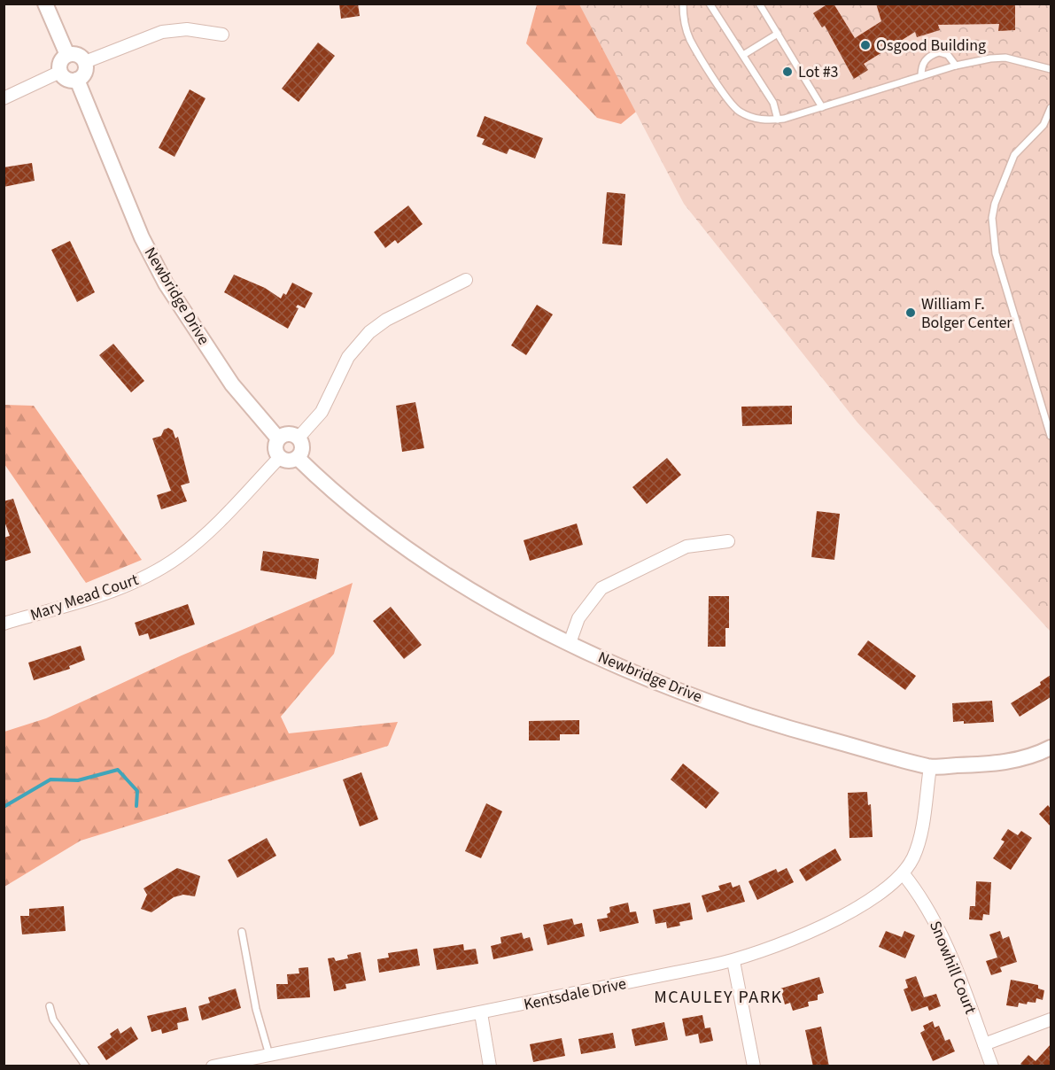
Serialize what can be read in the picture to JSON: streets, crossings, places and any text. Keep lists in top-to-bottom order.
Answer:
{
  "streets": {
    "street": [
      "Newbridge Drive",
      "Mary Mead Court",
      "Snowhill Court",
      "Kentsdale Drive"
    ]
  },
  "crossings": [
    ["Newbridge Drive", "Mary Mead Court"],
    ["Newbridge Drive", "Kentsdale Drive"],
    ["Snowhill Court", "Kentsdale Drive"]
  ],
  "districts": ["MCAULEY PARK"],
  "places": ["Osgood Building", "Lot #3", "William F. Bolger Center"]
}
